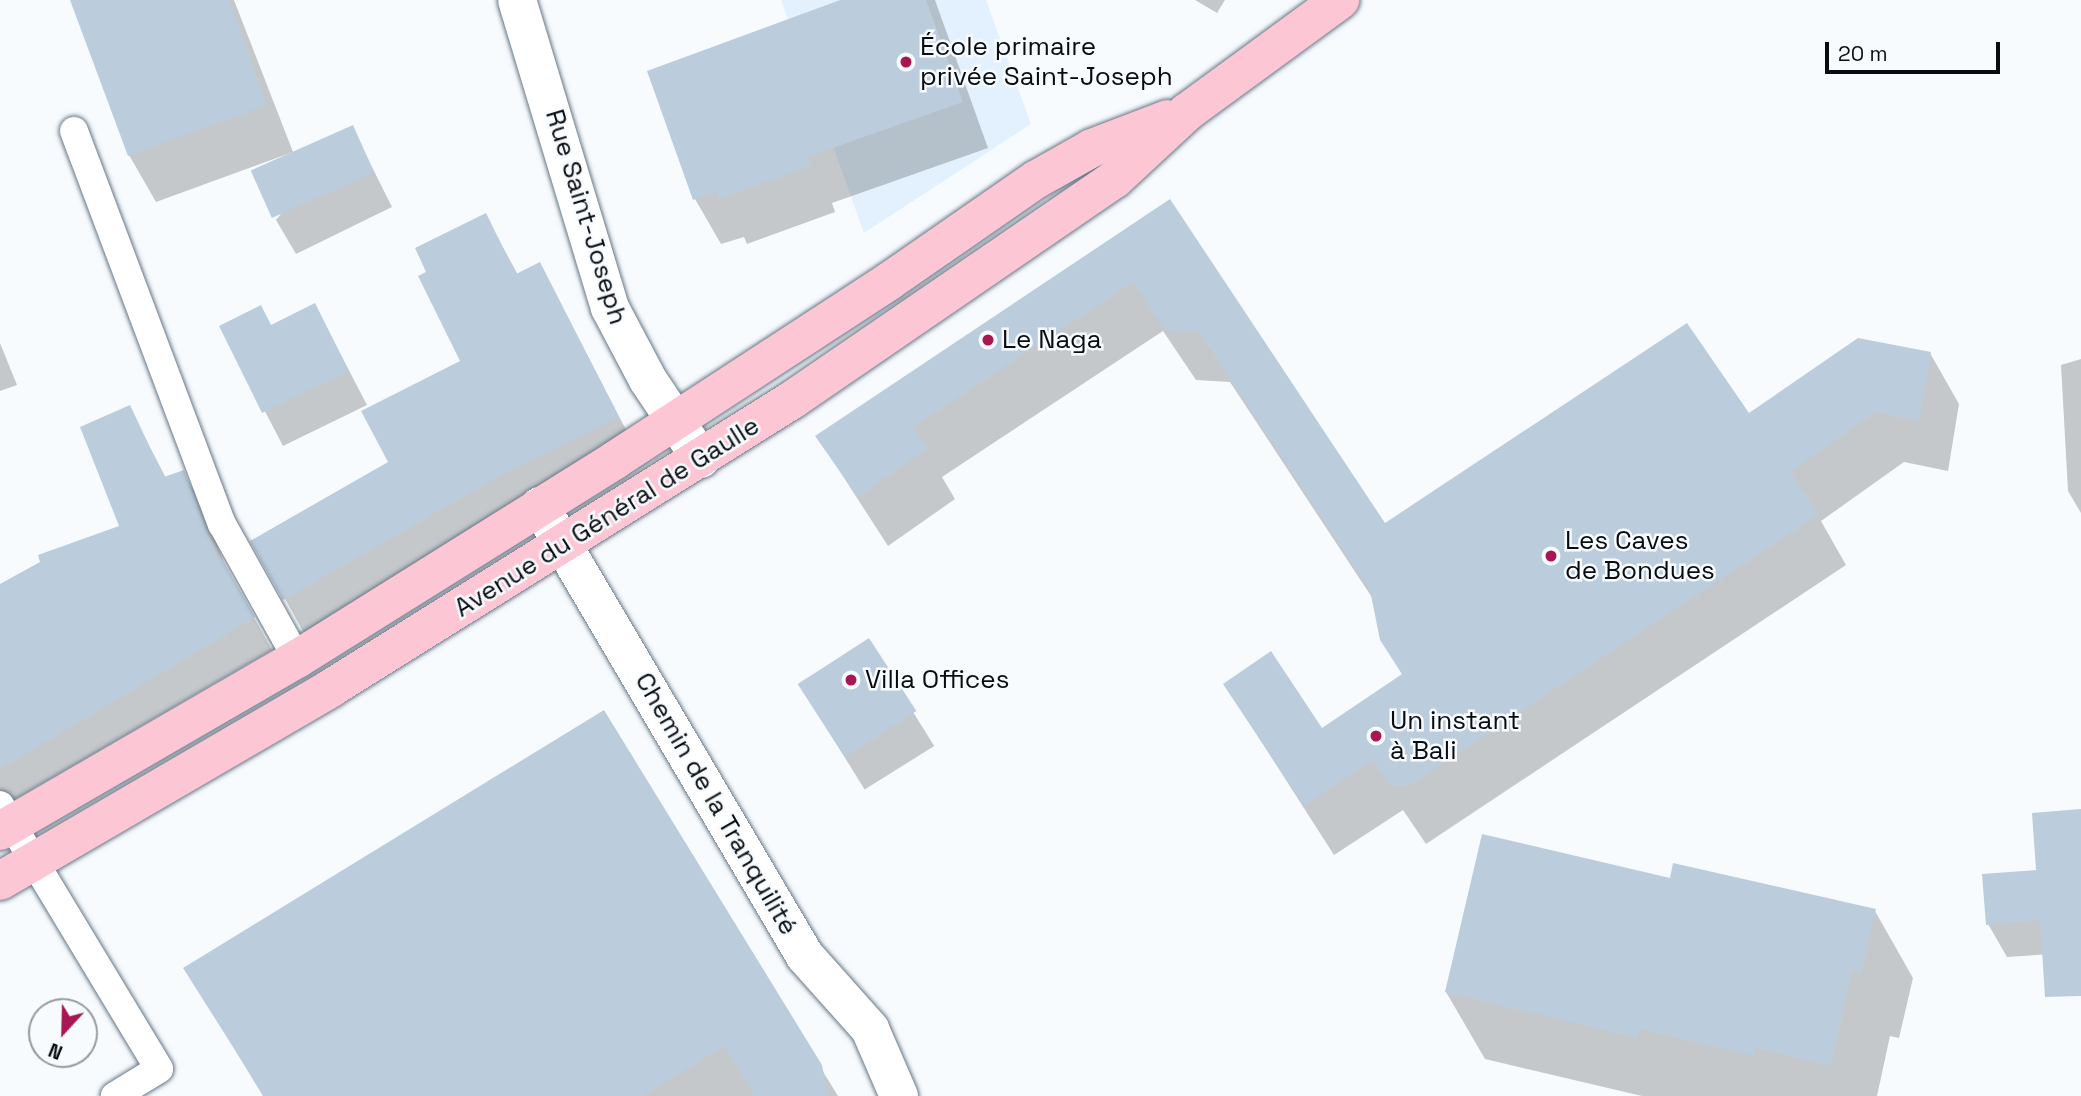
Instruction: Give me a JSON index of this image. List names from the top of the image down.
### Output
{
  "streets": {
    "main road": ["Avenue du Général de Gaulle"],
    "street": ["Rue Saint-Joseph", "Chemin de la Tranquilité"]
  },
  "crossings": [
    ["Rue Saint-Joseph", "Avenue du Général de Gaulle"],
    ["Avenue du Général de Gaulle", "Chemin de la Tranquilité"]
  ],
  "places": [
    "École primaire privée Saint-Joseph",
    "Le Naga",
    "Les Caves de Bondues",
    "Villa Offices",
    "Un instant à Bali"
  ],
  "scale_bar": "20 m",
  "north": "bottom"
}
